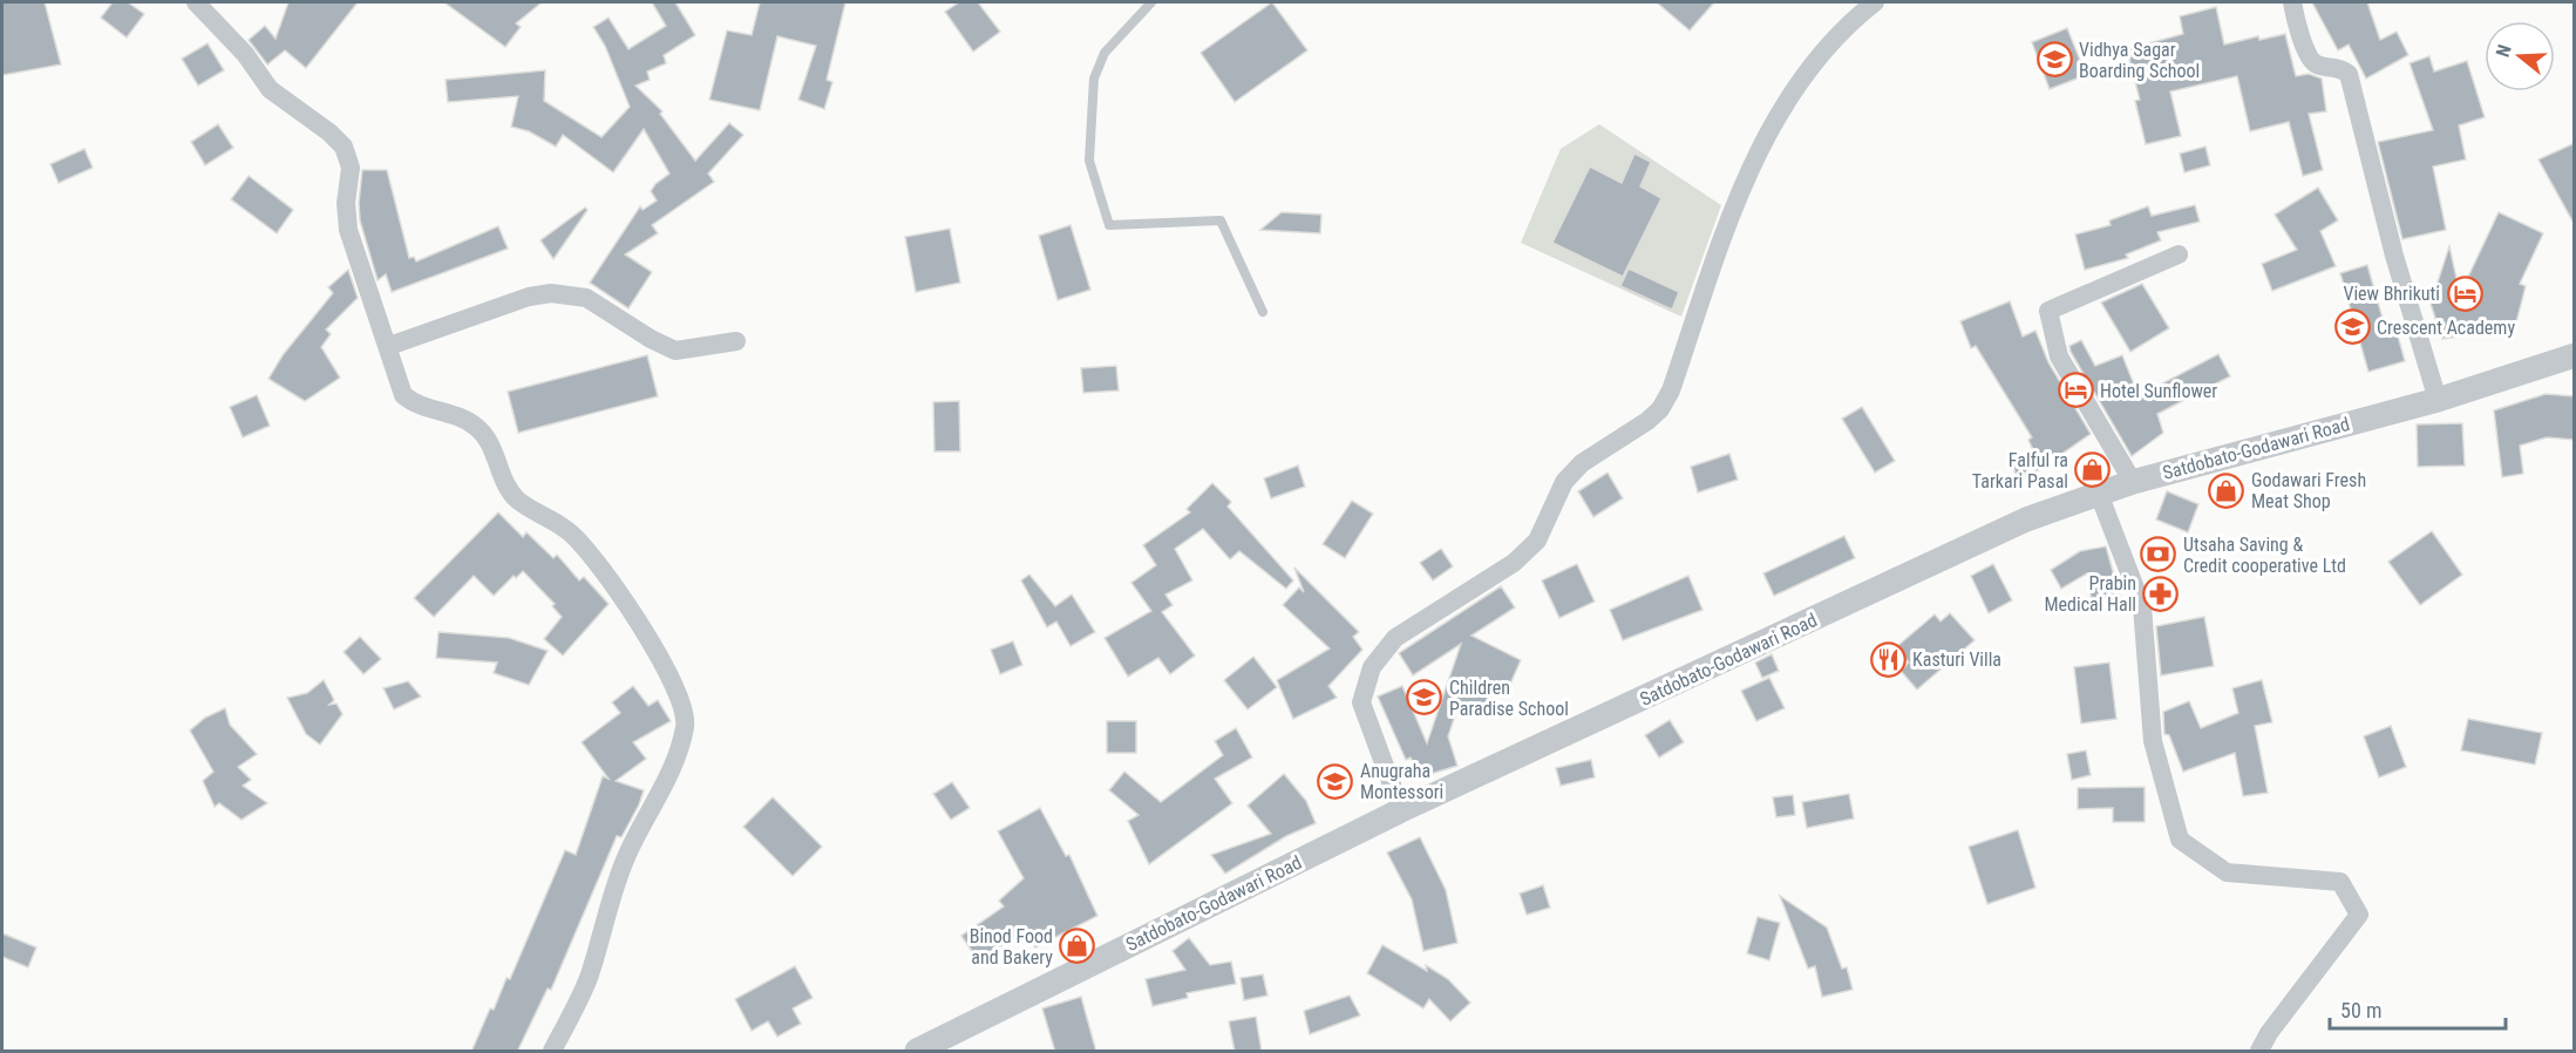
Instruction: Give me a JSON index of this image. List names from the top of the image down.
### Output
{
  "streets": {
    "street": ["Satdobato-Godawari Road"]
  },
  "places": {
    "school or university": [
      "Vidhya Sagar Boarding School",
      "Crescent Academy",
      "Children Paradise School",
      "Anugraha Montessori"
    ],
    "hotel": ["View Bhrikuti", "Hotel Sunflower"],
    "shop": ["Falful ra Tarkari Pasal", "Godawari Fresh Meat Shop", "Binod Food and Bakery"],
    "bank": ["Utsaha Saving & Credit cooperative Ltd"],
    "pharmacy": ["Prabin Medical Hall"],
    "restaurant": ["Kasturi Villa"]
  },
  "scale_bar": "50 m",
  "north": "left"
}
